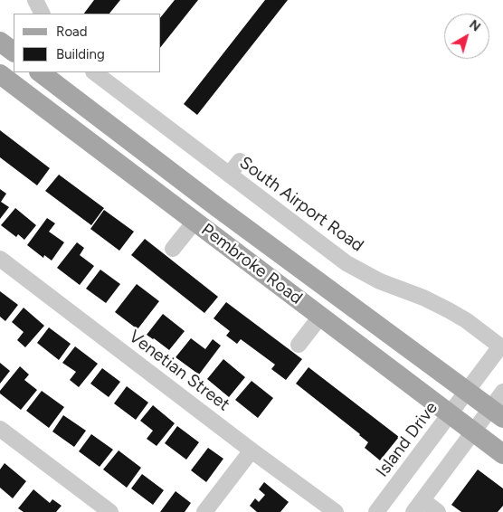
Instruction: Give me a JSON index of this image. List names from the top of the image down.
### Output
{
  "streets": {
    "main road": ["Pembroke Road"],
    "street": ["South Airport Road", "Venetian Street", "Island Drive"]
  },
  "crossings": [
    ["South Airport Road", "Pembroke Road"],
    ["South Airport Road", "Island Drive"],
    ["Pembroke Road", "Island Drive"]
  ],
  "legend": ["Road", "Building"],
  "north": "top right"
}
